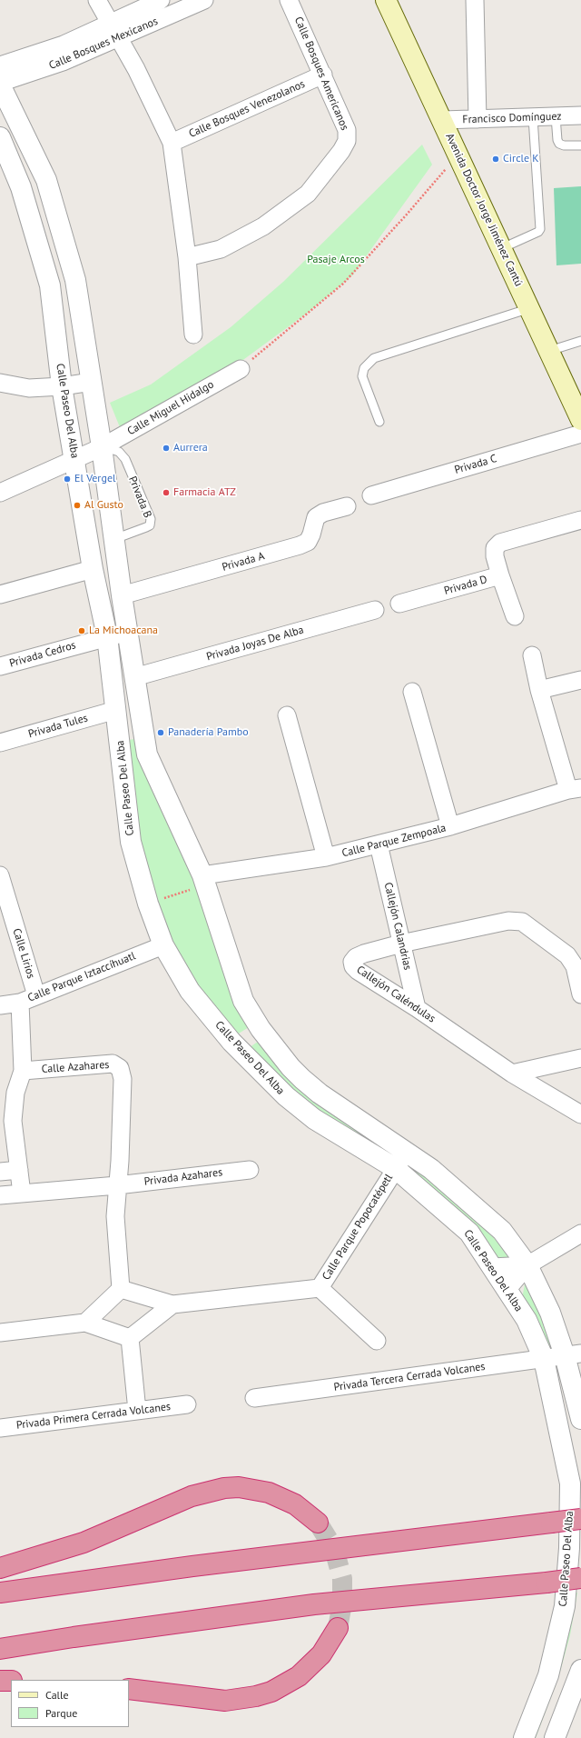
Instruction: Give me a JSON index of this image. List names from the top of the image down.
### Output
{
  "streets": {
    "main road": ["Avenida Doctor Jorge Jiménez Cantú"],
    "street": [
      "Calle Bosques Mexicanos",
      "Calle Bosques Americanos",
      "Calle Bosques Venezolanos",
      "Francisco Domínguez",
      "Calle Miguel Hidalgo",
      "Calle Paseo Del Alba",
      "Privada C",
      "Privada A",
      "Privada D",
      "Privada Joyas De Alba",
      "Privada Cedros",
      "Privada Tules",
      "Calle Parque Zempoala",
      "Callejón Calandrias",
      "Calle Lirios",
      "Calle Parque Iztaccíhuatl",
      "Callejón Caléndulas",
      "Calle Azahares",
      "Privada Azahares",
      "Calle Parque Popocatépetl",
      "Privada Tercera Cerrada Volcanes",
      "Privada Primera Cerrada Volcanes"
    ],
    "lane": ["Privada B"]
  },
  "crossings": [
    ["Calle Bosques Americanos", "Calle Bosques Venezolanos"],
    ["Francisco Domínguez", "Avenida Doctor Jorge Jiménez Cantú"],
    ["Calle Miguel Hidalgo", "Calle Paseo Del Alba"],
    ["Calle Miguel Hidalgo", "Privada B"],
    ["Calle Paseo Del Alba", "Privada Cedros"],
    ["Calle Paseo Del Alba", "Privada Tules"],
    ["Calle Paseo Del Alba", "Calle Parque Iztaccíhuatl"],
    ["Calle Paseo Del Alba", "Calle Parque Popocatépetl"],
    ["Calle Paseo Del Alba", "Privada Tercera Cerrada Volcanes"],
    ["Calle Parque Zempoala", "Callejón Calandrias"],
    ["Callejón Calandrias", "Callejón Caléndulas"],
    ["Calle Lirios", "Calle Parque Iztaccíhuatl"],
    ["Calle Azahares", "Privada Azahares"],
    ["Calle Azahares", "Calle Parque Popocatépetl"]
  ],
  "parks": ["Pasaje Arcos"],
  "places": [
    "Circle K",
    "Aurrera",
    "El Vergel",
    "Farmacia ATZ",
    "Al Gusto",
    "La Michoacana",
    "Panadería Pambo"
  ],
  "legend": ["Calle", "Parque"]
}
